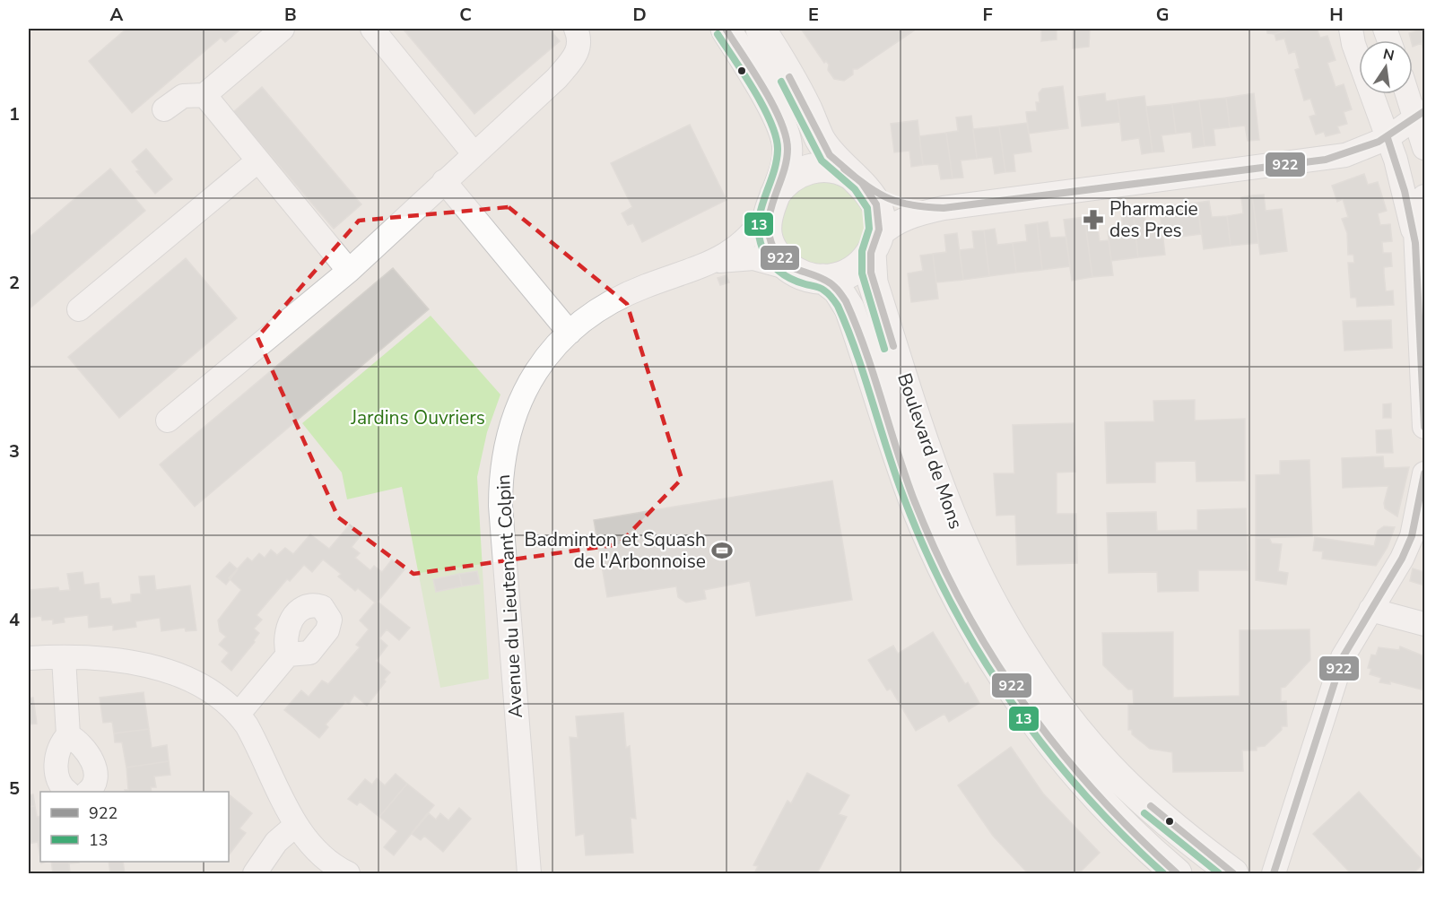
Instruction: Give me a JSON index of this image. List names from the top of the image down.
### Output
{
  "streets": {
    "main road": ["Boulevard de Mons"],
    "street": ["Avenue du Lieutenant Colpin"]
  },
  "crossings": [
    ["Boulevard de Mons", "Avenue du Lieutenant Colpin"]
  ],
  "parks": ["Jardins Ouvriers"],
  "places": {
    "pharmacy": ["Pharmacie des Pres"],
    "sports": ["Badminton et Squash de l'Arbonnoise"]
  },
  "lines": ["transit line 922", "transit line 13"],
  "legend": ["922", "13"],
  "north": "top",
  "grid": {
    "columns": [
      "A",
      "B",
      "C",
      "D",
      "E",
      "F",
      "G",
      "H"
    ],
    "rows": [
      "1",
      "2",
      "3",
      "4",
      "5"
    ]
  }
}
